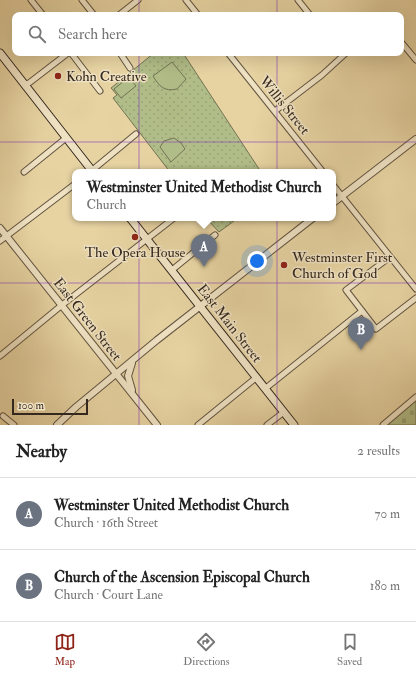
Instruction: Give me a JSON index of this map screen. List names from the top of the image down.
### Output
{
  "streets": {
    "main road": ["East Main Street"],
    "street": ["Willis Street", "East Green Street"]
  },
  "places": ["Kohn Creative", "The Opera House", "Westminster First Church of God"],
  "scale_bar": "100 m",
  "page": {
    "search": "Search here",
    "popup": ["Westminster United Methodist Church", "Church"],
    "pins": ["A", "B"],
    "scale": "100 m",
    "heading": ["Nearby", "2 results"],
    "list": [
      {
        "mark": "A",
        "name": "Westminster United Methodist Church",
        "note": "Church · 16th Street",
        "value": "70 m"
      },
      {
        "mark": "B",
        "name": "Church of the Ascension Episcopal Church",
        "note": "Church · Court Lane",
        "value": "180 m"
      }
    ],
    "nav": ["Map", "Directions", "Saved"]
  }
}
